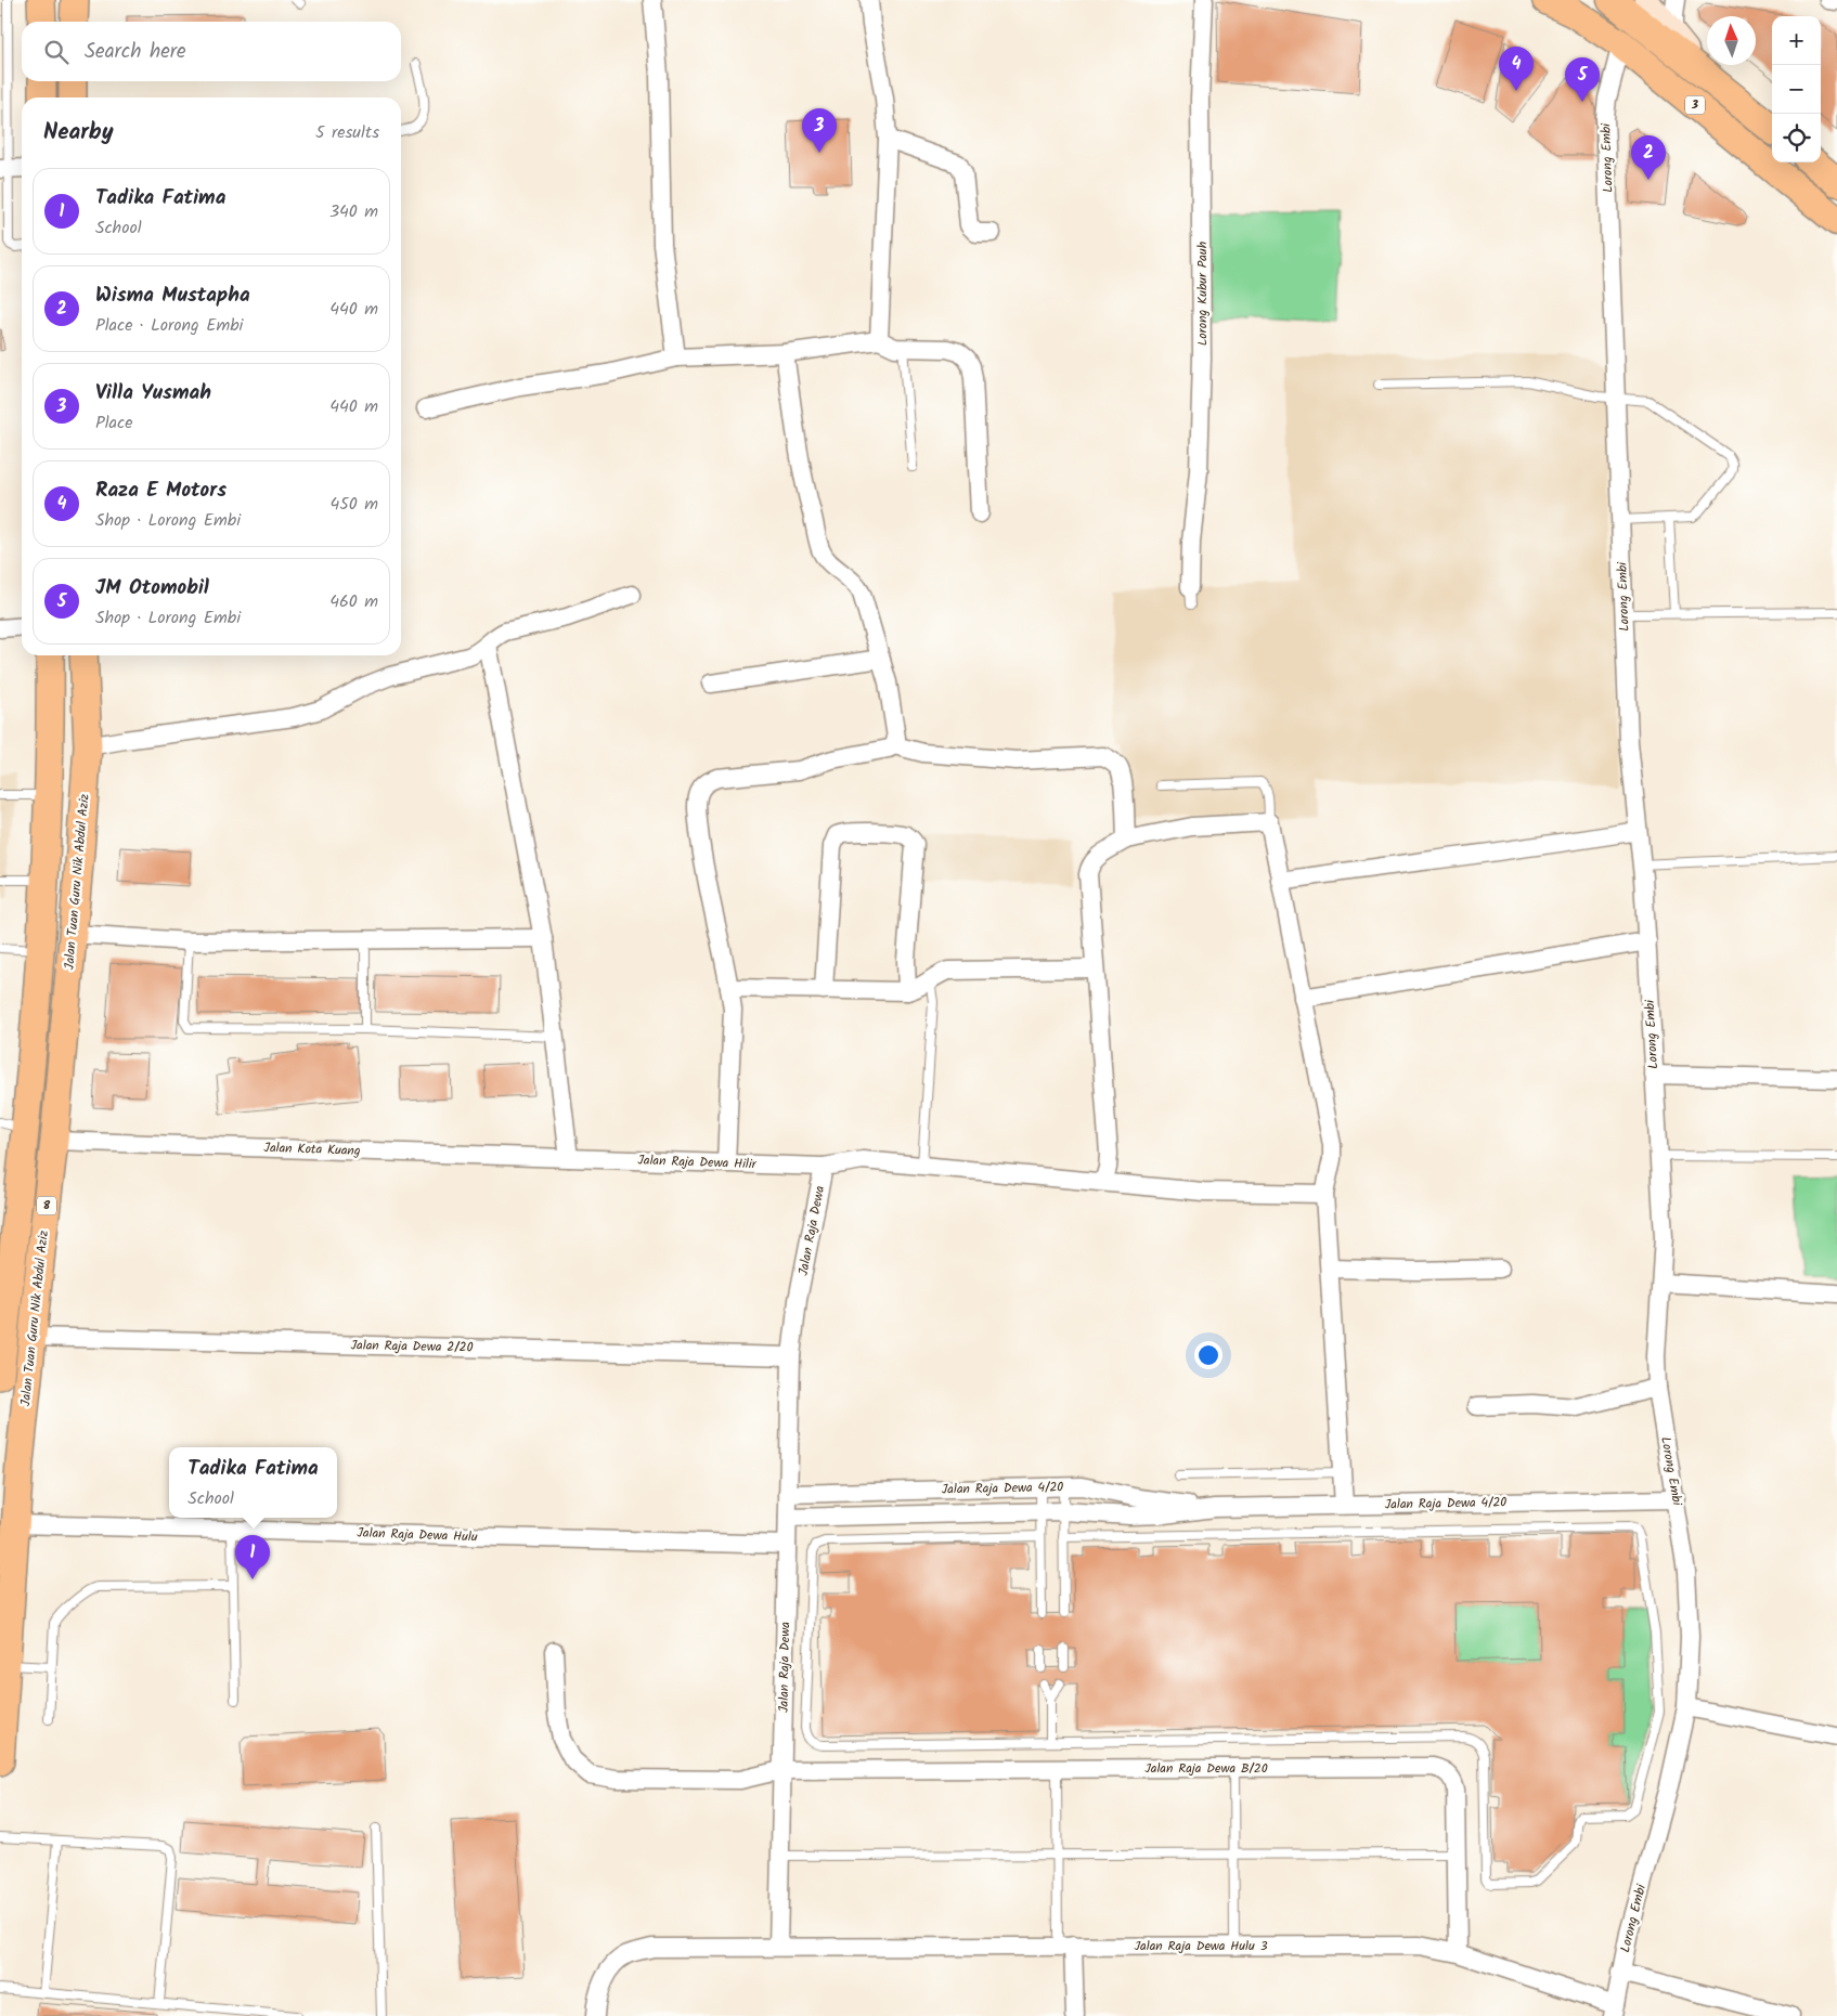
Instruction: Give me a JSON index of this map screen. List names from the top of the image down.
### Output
{
  "streets": {
    "highway": ["3"],
    "main road": ["Jalan Tuan Guru Nik Abdul Aziz", "8"],
    "street": [
      "Lorong Embi",
      "Lorong Kubur Pauh",
      "Jalan Kota Kuang",
      "Jalan Raja Dewa Hilir",
      "Jalan Raja Dewa",
      "Jalan Raja Dewa 2/20",
      "Jalan Raja Dewa 4/20",
      "Jalan Raja Dewa Hulu",
      "Jalan Raja Dewa B/20",
      "Jalan Raja Dewa Hulu 3"
    ]
  },
  "crossings": [
    ["3", "Lorong Embi"],
    ["Lorong Embi", "Jalan Raja Dewa 4/20"],
    ["Lorong Embi", "Jalan Raja Dewa Hulu 3"],
    ["Jalan Tuan Guru Nik Abdul Aziz", "Jalan Kota Kuang"],
    ["Jalan Tuan Guru Nik Abdul Aziz", "Jalan Raja Dewa 2/20"],
    ["Jalan Tuan Guru Nik Abdul Aziz", "Jalan Raja Dewa Hulu"],
    ["Jalan Kota Kuang", "Jalan Raja Dewa Hilir"],
    ["Jalan Raja Dewa Hilir", "Jalan Raja Dewa"],
    ["Jalan Raja Dewa", "Jalan Raja Dewa 2/20"],
    ["Jalan Raja Dewa", "Jalan Raja Dewa 4/20"],
    ["Jalan Raja Dewa", "Jalan Raja Dewa Hulu"],
    ["Jalan Raja Dewa", "Jalan Raja Dewa B/20"],
    ["Jalan Raja Dewa", "Jalan Raja Dewa Hulu 3"],
    ["Jalan Raja Dewa B/20", "Jalan Raja Dewa Hulu 3"]
  ],
  "north": "top",
  "page": {
    "map_buttons": ["+", "−"],
    "search": "Search here",
    "pins": [
      "4",
      "5",
      "3",
      "2",
      "1"
    ],
    "heading": ["Nearby", "5 results"],
    "list": [
      {
        "mark": "1",
        "name": "Tadika Fatima",
        "note": "School",
        "value": "340 m"
      },
      {
        "mark": "2",
        "name": "Wisma Mustapha",
        "note": "Place · Lorong Embi",
        "value": "440 m"
      },
      {
        "mark": "3",
        "name": "Villa Yusmah",
        "note": "Place",
        "value": "440 m"
      },
      {
        "mark": "4",
        "name": "Raza E Motors",
        "note": "Shop · Lorong Embi",
        "value": "450 m"
      },
      {
        "mark": "5",
        "name": "JM Otomobil",
        "note": "Shop · Lorong Embi",
        "value": "460 m"
      }
    ],
    "popup": ["Tadika Fatima", "School"]
  }
}
